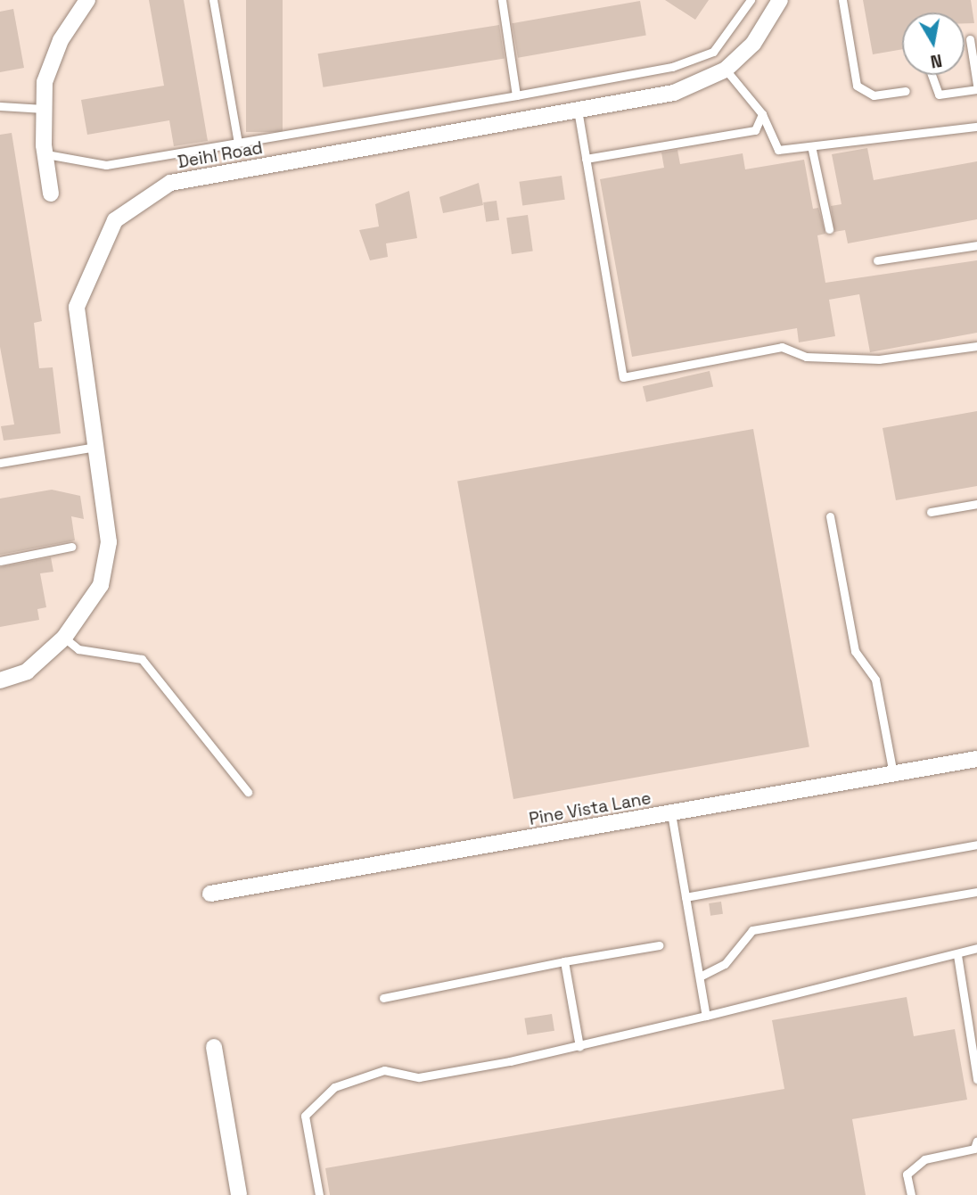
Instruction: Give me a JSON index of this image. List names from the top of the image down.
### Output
{
  "streets": {
    "street": ["Deihl Road", "Pine Vista Lane"]
  },
  "north": "bottom"
}
